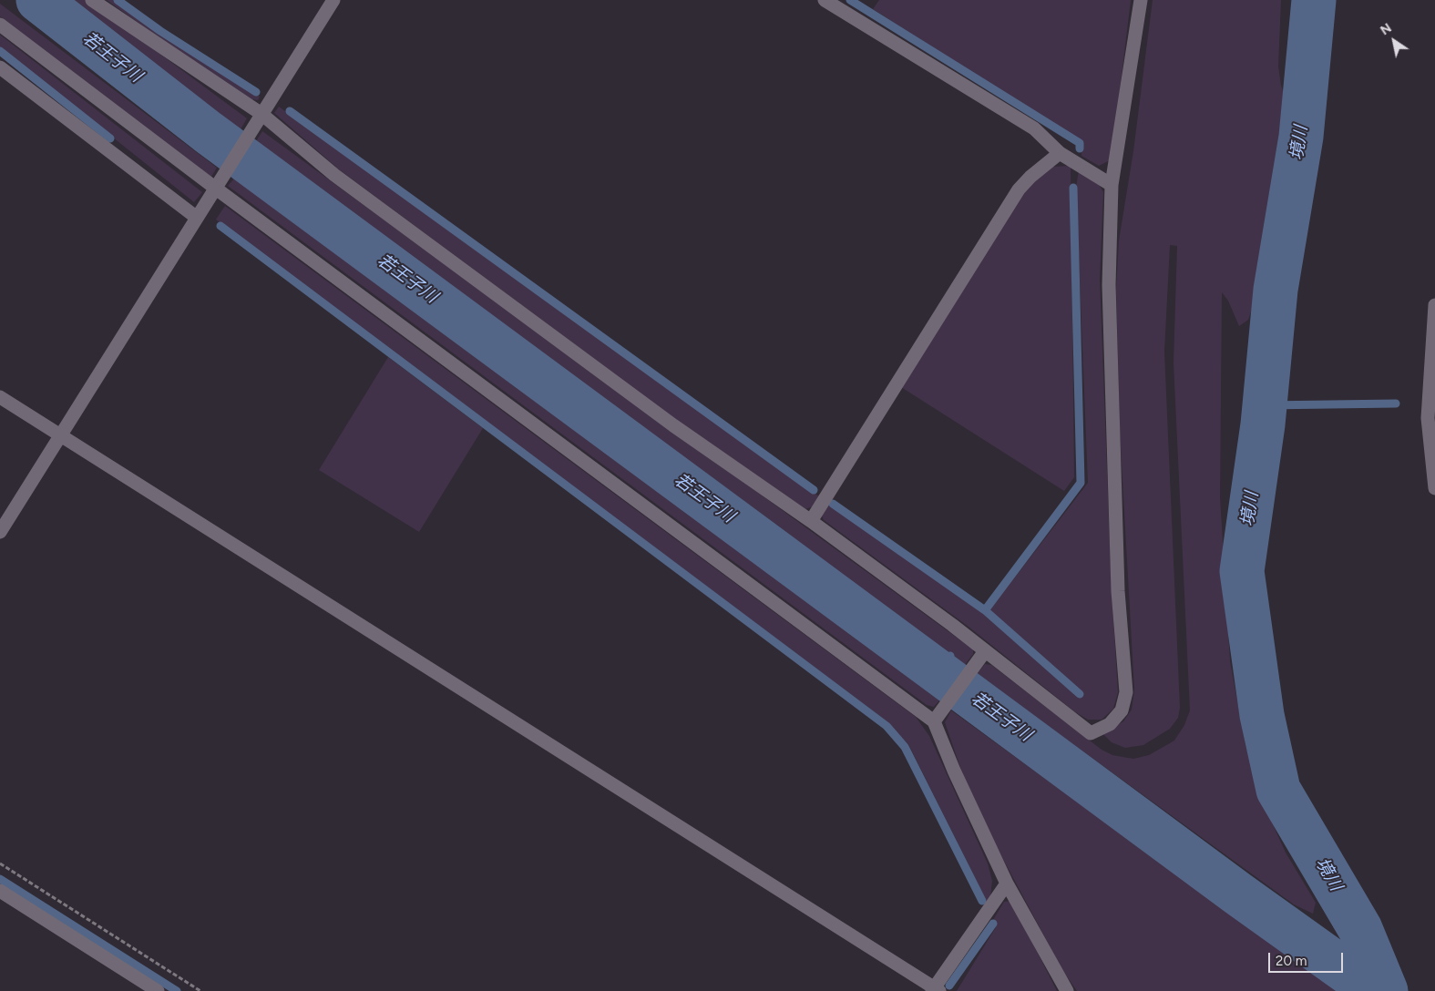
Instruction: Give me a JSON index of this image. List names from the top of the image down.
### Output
{
  "water": ["若王子川", "境川"],
  "scale_bar": "20 m",
  "north": "top left"
}
